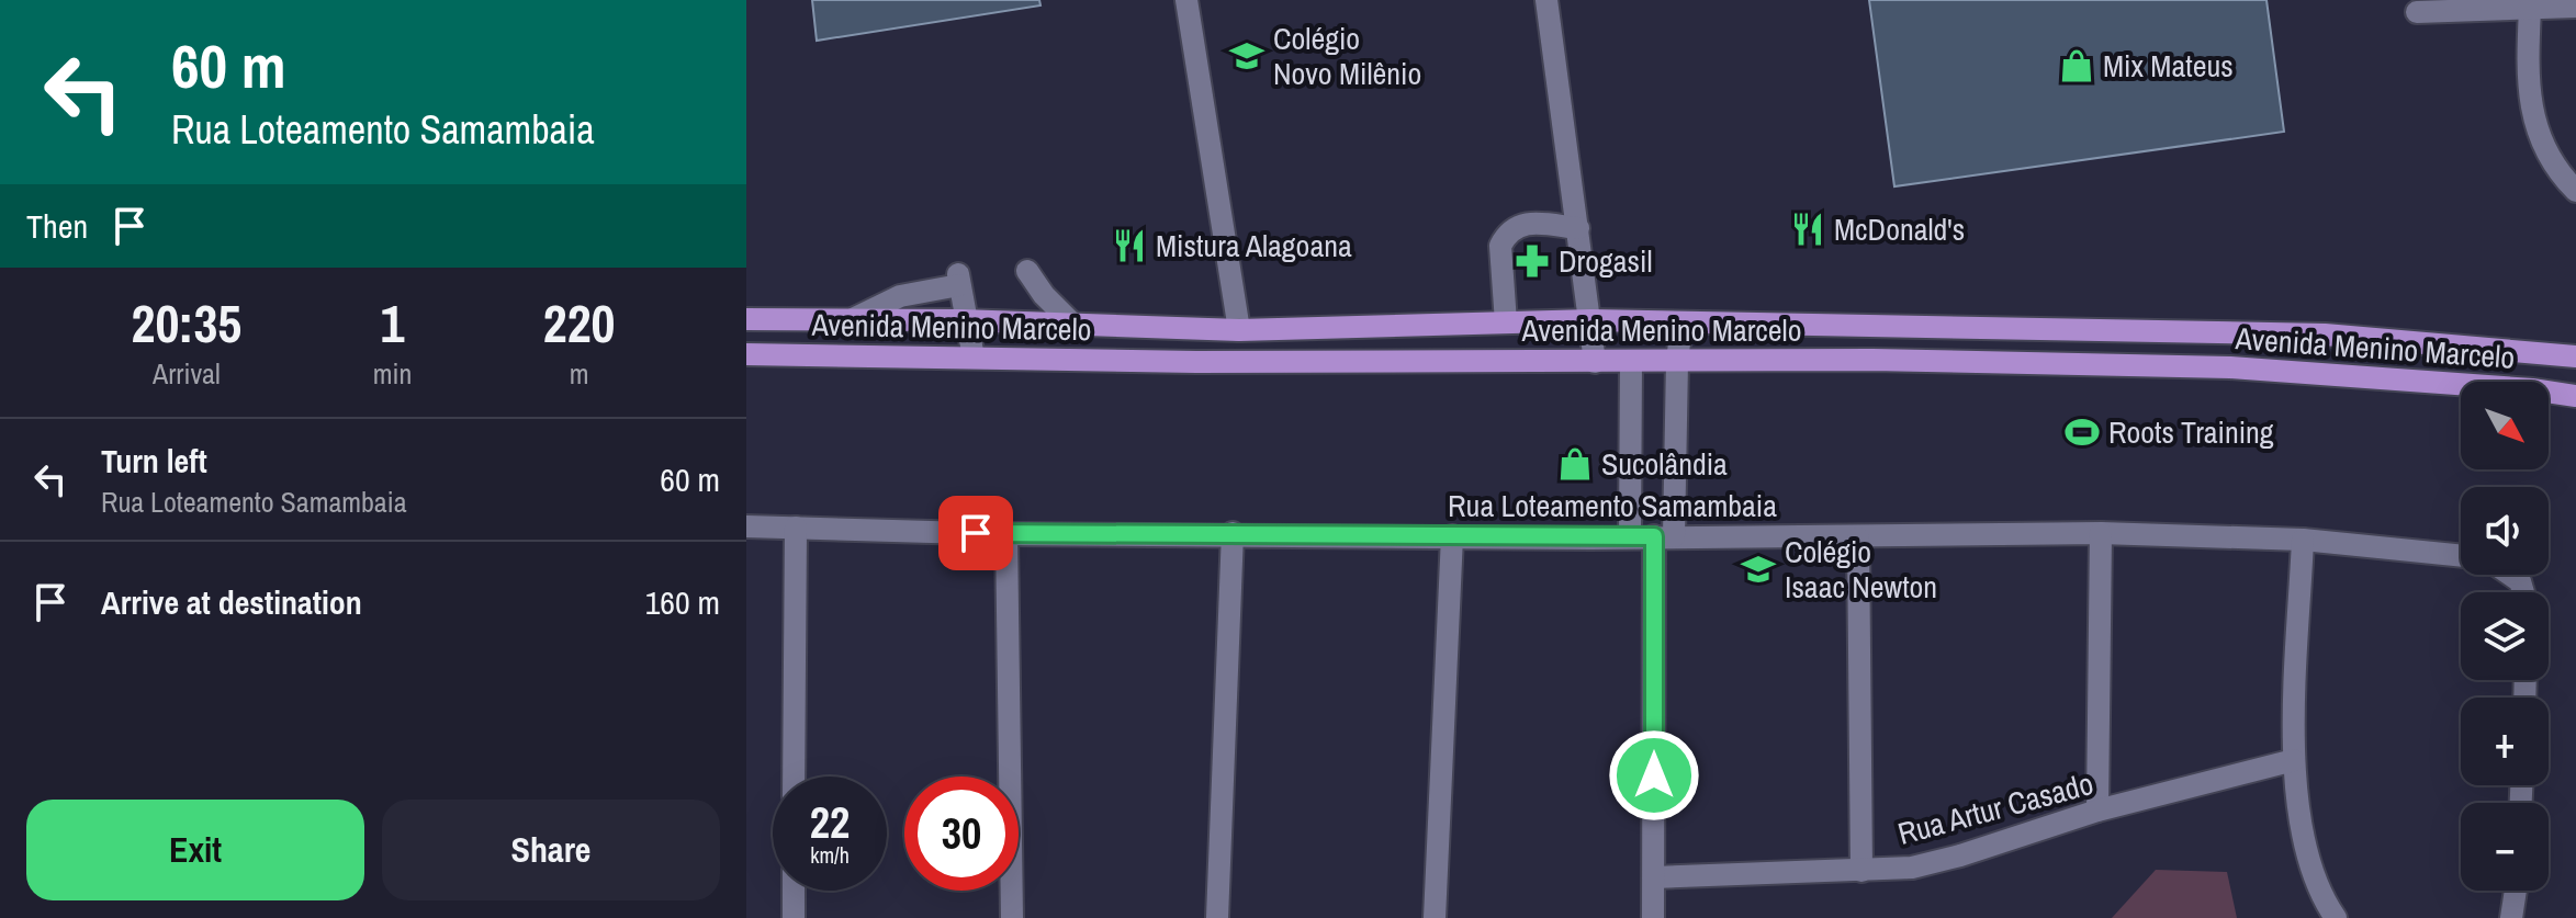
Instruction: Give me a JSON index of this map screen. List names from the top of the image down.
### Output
{
  "streets": {
    "main road": ["Avenida Menino Marcelo"],
    "street": ["Rua Loteamento Samambaia", "Rua Artur Casado"]
  },
  "places": {
    "school or university": ["Colégio Novo Milênio", "Colégio Isaac Newton"],
    "shop": ["Mix Mateus", "Sucolândia"],
    "restaurant": ["McDonald's", "Mistura Alagoana"],
    "pharmacy": ["Drogasil"],
    "sports": ["Roots Training"]
  },
  "north": "bottom right",
  "page": {
    "turn": ["60 m", "Rua Loteamento Samambaia"],
    "then": "Then",
    "eta": [
      "20:35",
      "Arrival",
      "1",
      "min",
      "220",
      "m"
    ],
    "map_buttons": ["+", "−"],
    "list": [
      {
        "name": "Turn left",
        "note": "Rua Loteamento Samambaia",
        "value": "60 m"
      },
      {
        "name": "Arrive at destination",
        "value": "160 m"
      }
    ],
    "speed": "22 km/h",
    "limit": "30",
    "buttons": ["Exit", "Share"]
  }
}
